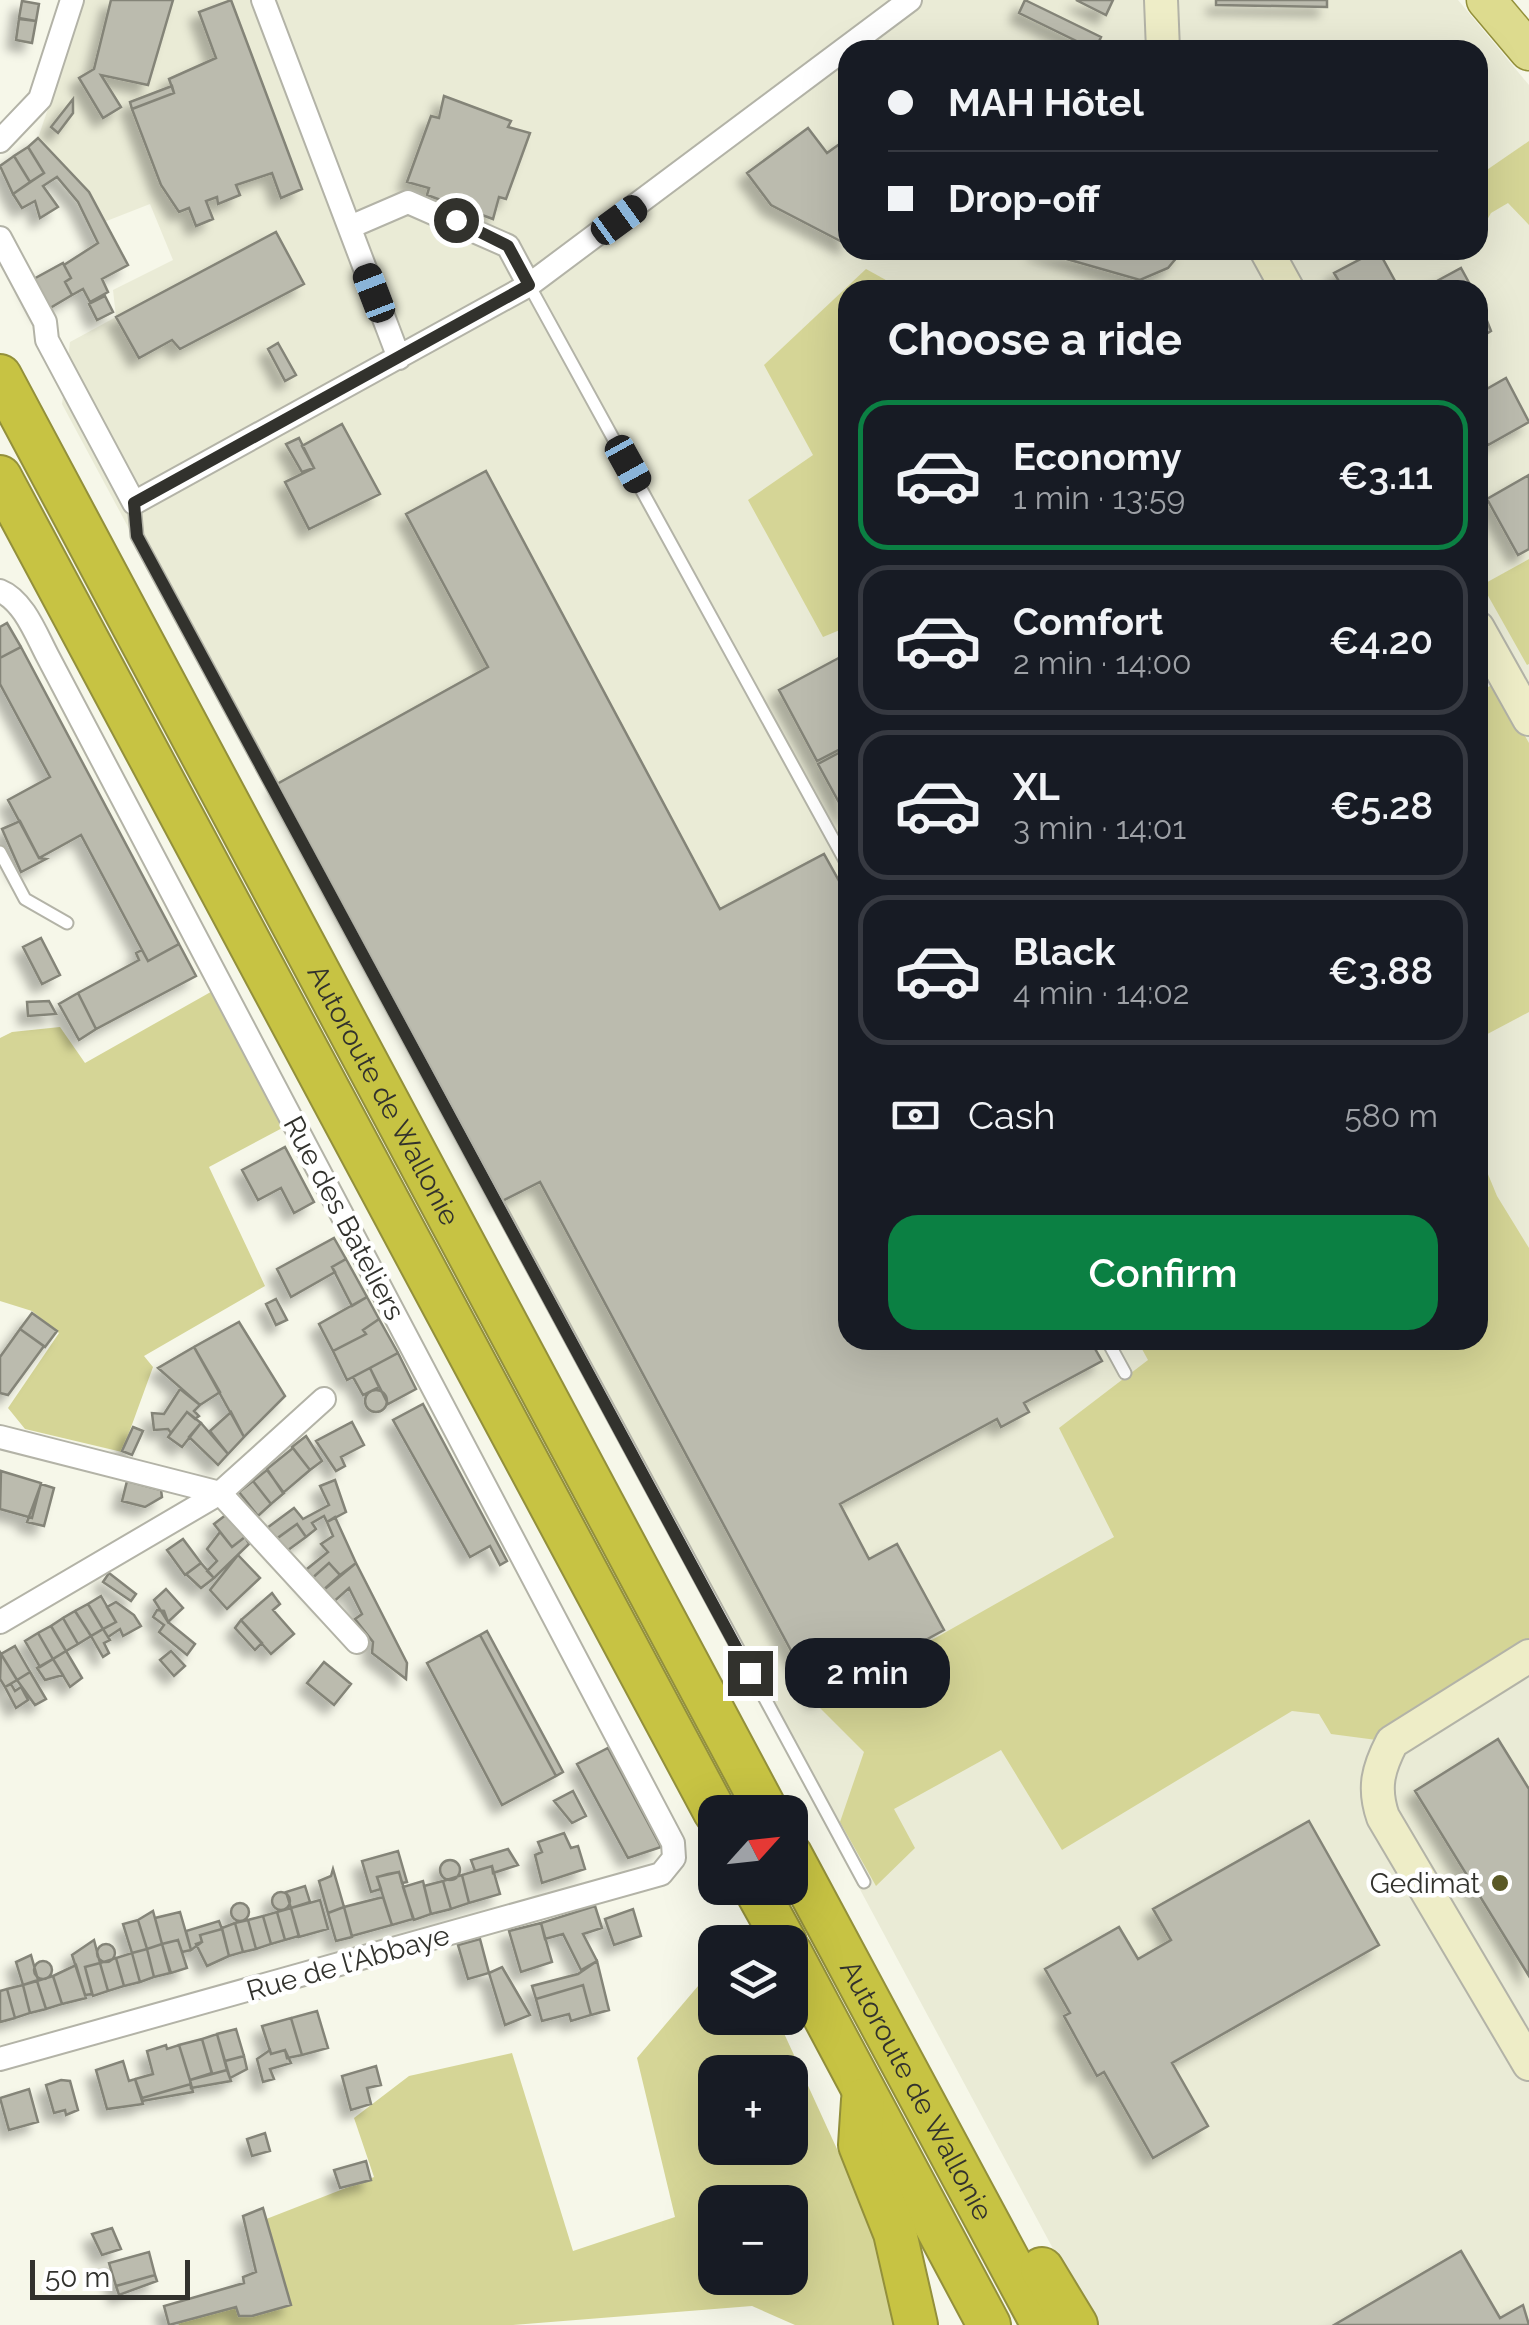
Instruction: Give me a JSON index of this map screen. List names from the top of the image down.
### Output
{
  "streets": {
    "highway": ["Autoroute de Wallonie"],
    "street": ["Rue des Bateliers", "Rue de l'Abbaye"]
  },
  "crossings": [
    ["Rue des Bateliers", "Rue de l'Abbaye"]
  ],
  "places": ["Gedimat"],
  "scale_bar": "50 m",
  "north": "top right",
  "page": {
    "banner": ["MAH Hôtel", "Drop-off"],
    "heading": "Choose a ride",
    "list": [
      {
        "name": "Economy",
        "note": "1 min · 13:59",
        "value": "€3.11"
      },
      {
        "name": "Comfort",
        "note": "2 min · 14:00",
        "value": "€4.20"
      },
      {
        "name": "XL",
        "note": "3 min · 14:01",
        "value": "€5.28"
      },
      {
        "name": "Black",
        "note": "4 min · 14:02",
        "value": "€3.88"
      }
    ],
    "pay": ["Cash", "580 m"],
    "buttons": "Confirm",
    "bubble": "2 min",
    "map_buttons": ["+", "−"],
    "scale": "50 m"
  }
}
